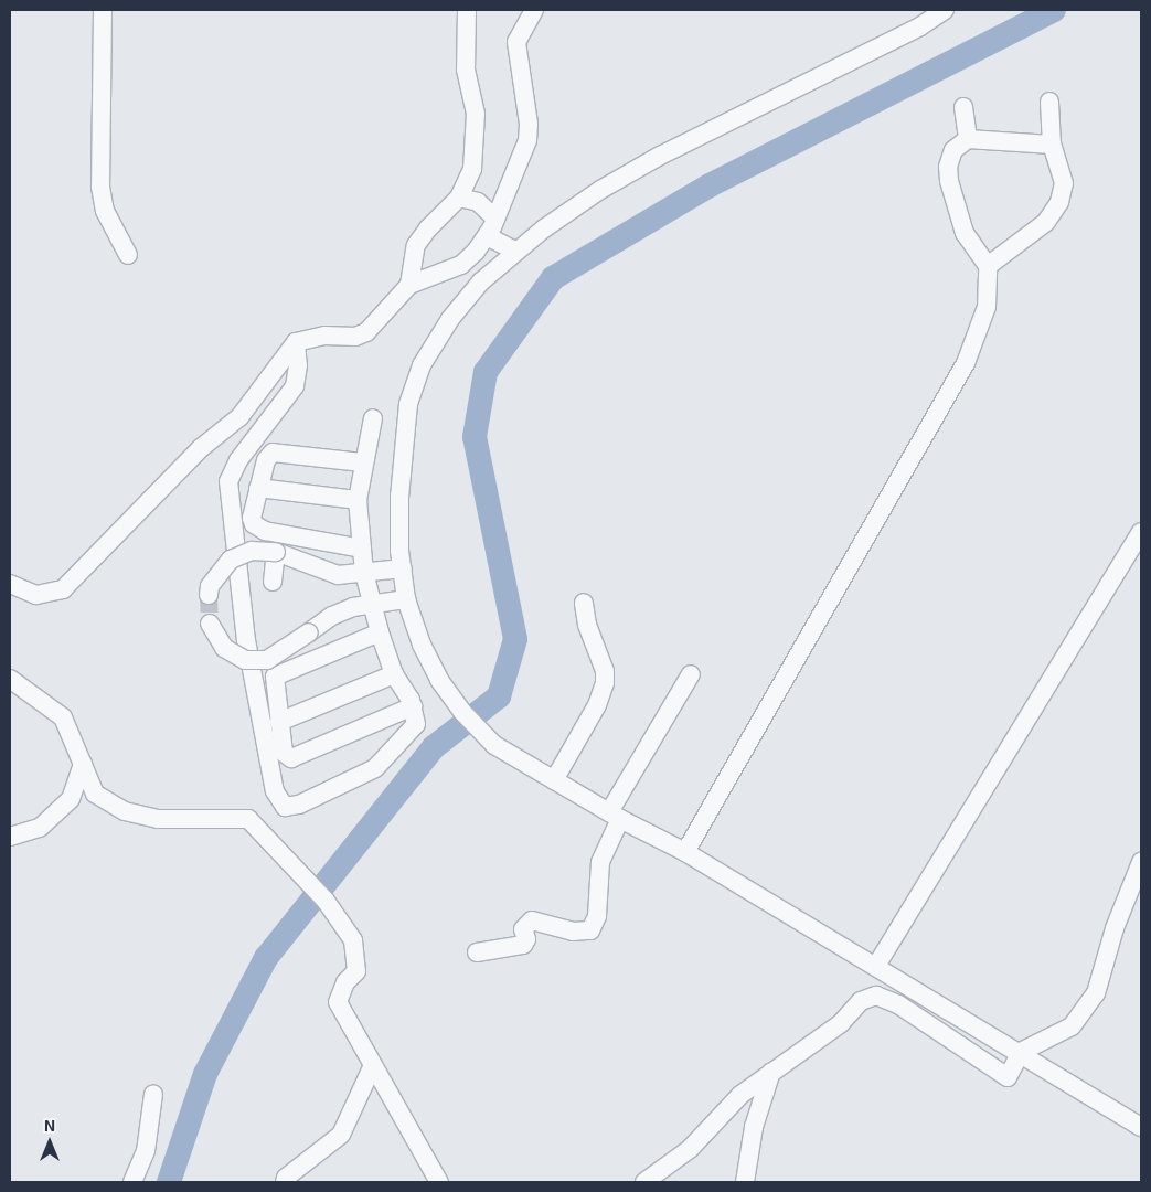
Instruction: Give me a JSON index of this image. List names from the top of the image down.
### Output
{
  "north": "top"
}
